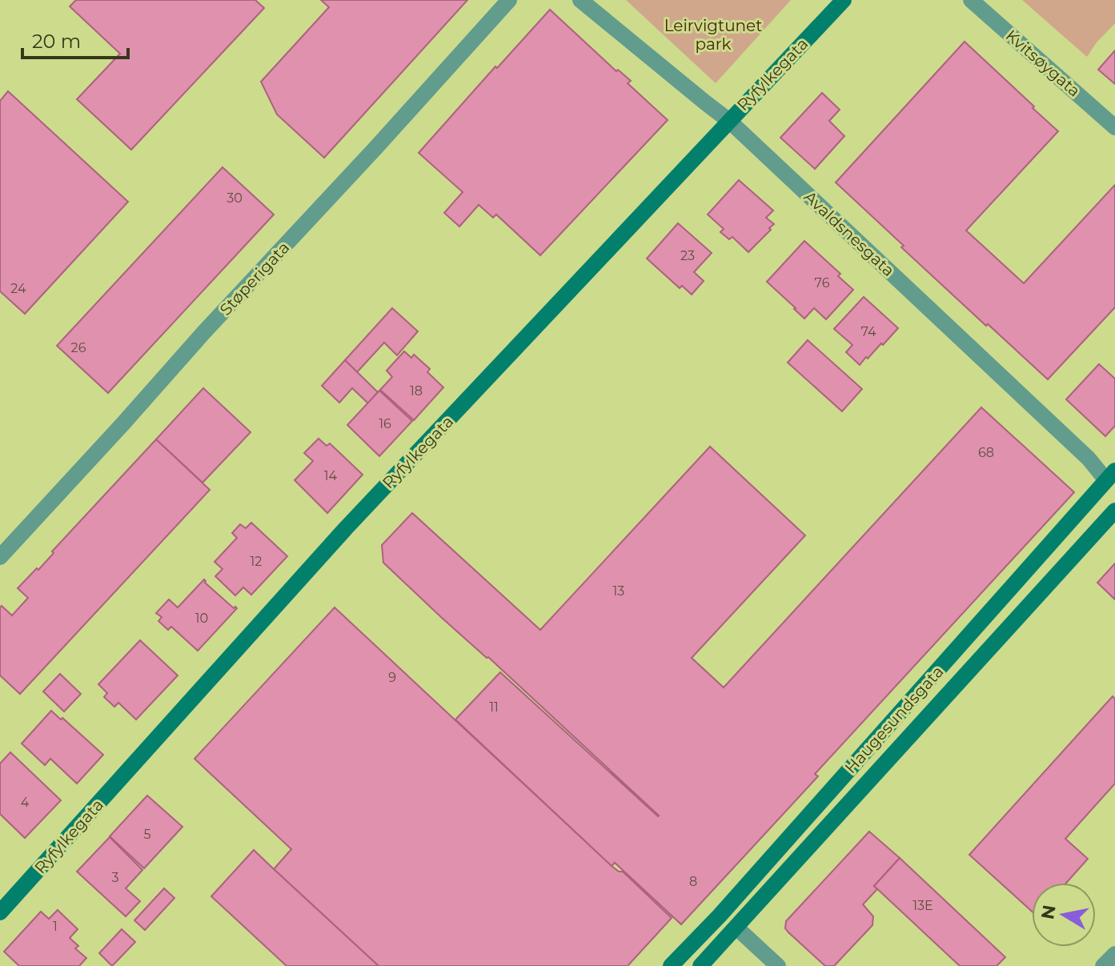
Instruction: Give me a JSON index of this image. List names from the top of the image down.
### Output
{
  "streets": {
    "main road": ["Ryfylkegata", "Haugesundsgata"],
    "street": ["Kvitsøygata", "Avaldsnesgata", "Støperigata"]
  },
  "crossings": [
    ["Ryfylkegata", "Avaldsnesgata"],
    ["Avaldsnesgata", "Haugesundsgata"]
  ],
  "parks": ["Leirvigtunet park"],
  "house_numbers": [
    "30",
    "23",
    "76",
    "24",
    "74",
    "26",
    "18",
    "16",
    "68",
    "14",
    "12",
    "13",
    "10",
    "9",
    "11",
    "4",
    "5",
    "3",
    "8",
    "13E",
    "1"
  ],
  "scale_bar": "20 m",
  "north": "left"
}
